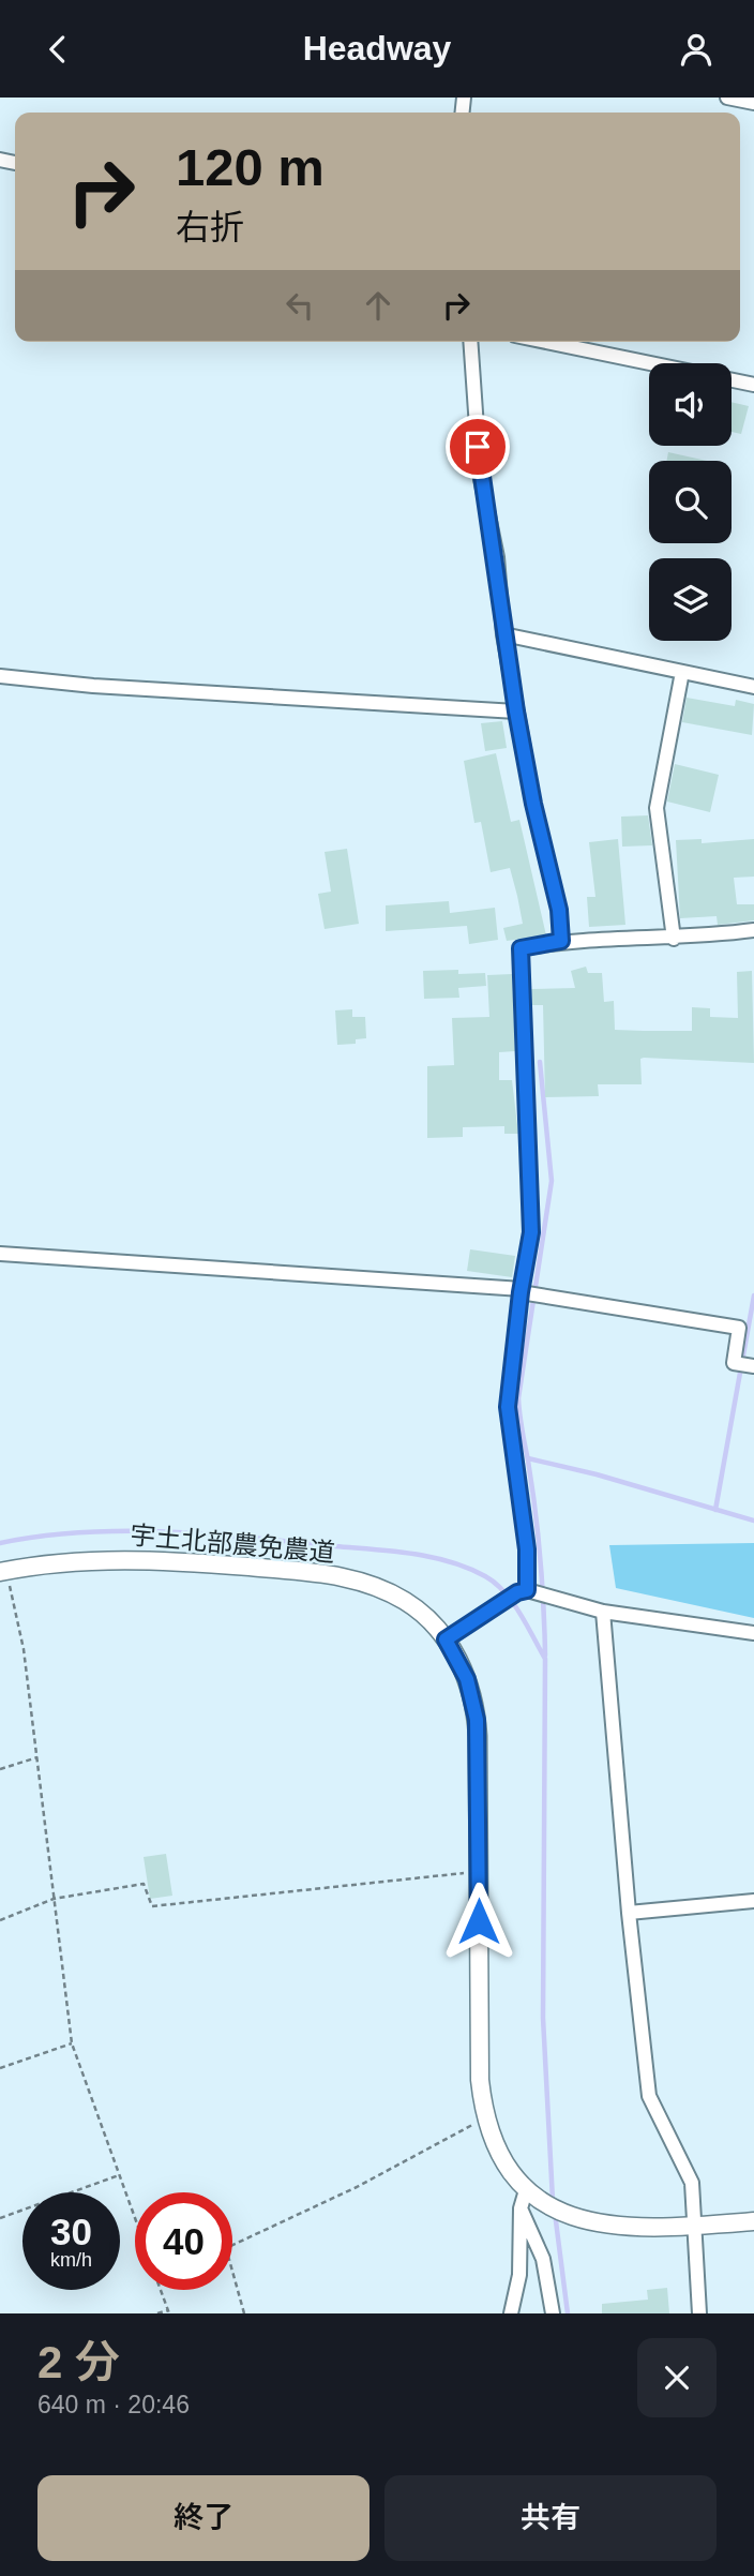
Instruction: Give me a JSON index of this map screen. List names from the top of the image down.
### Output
{
  "streets": {
    "street": ["宇土北部農免農道"]
  },
  "page": {
    "header": "Headway",
    "turn": ["120 m", "右折"],
    "speed": "30 km/h",
    "limit": "40",
    "heading": ["2 分", "640 m · 20:46"],
    "buttons": ["終了", "共有"]
  }
}
